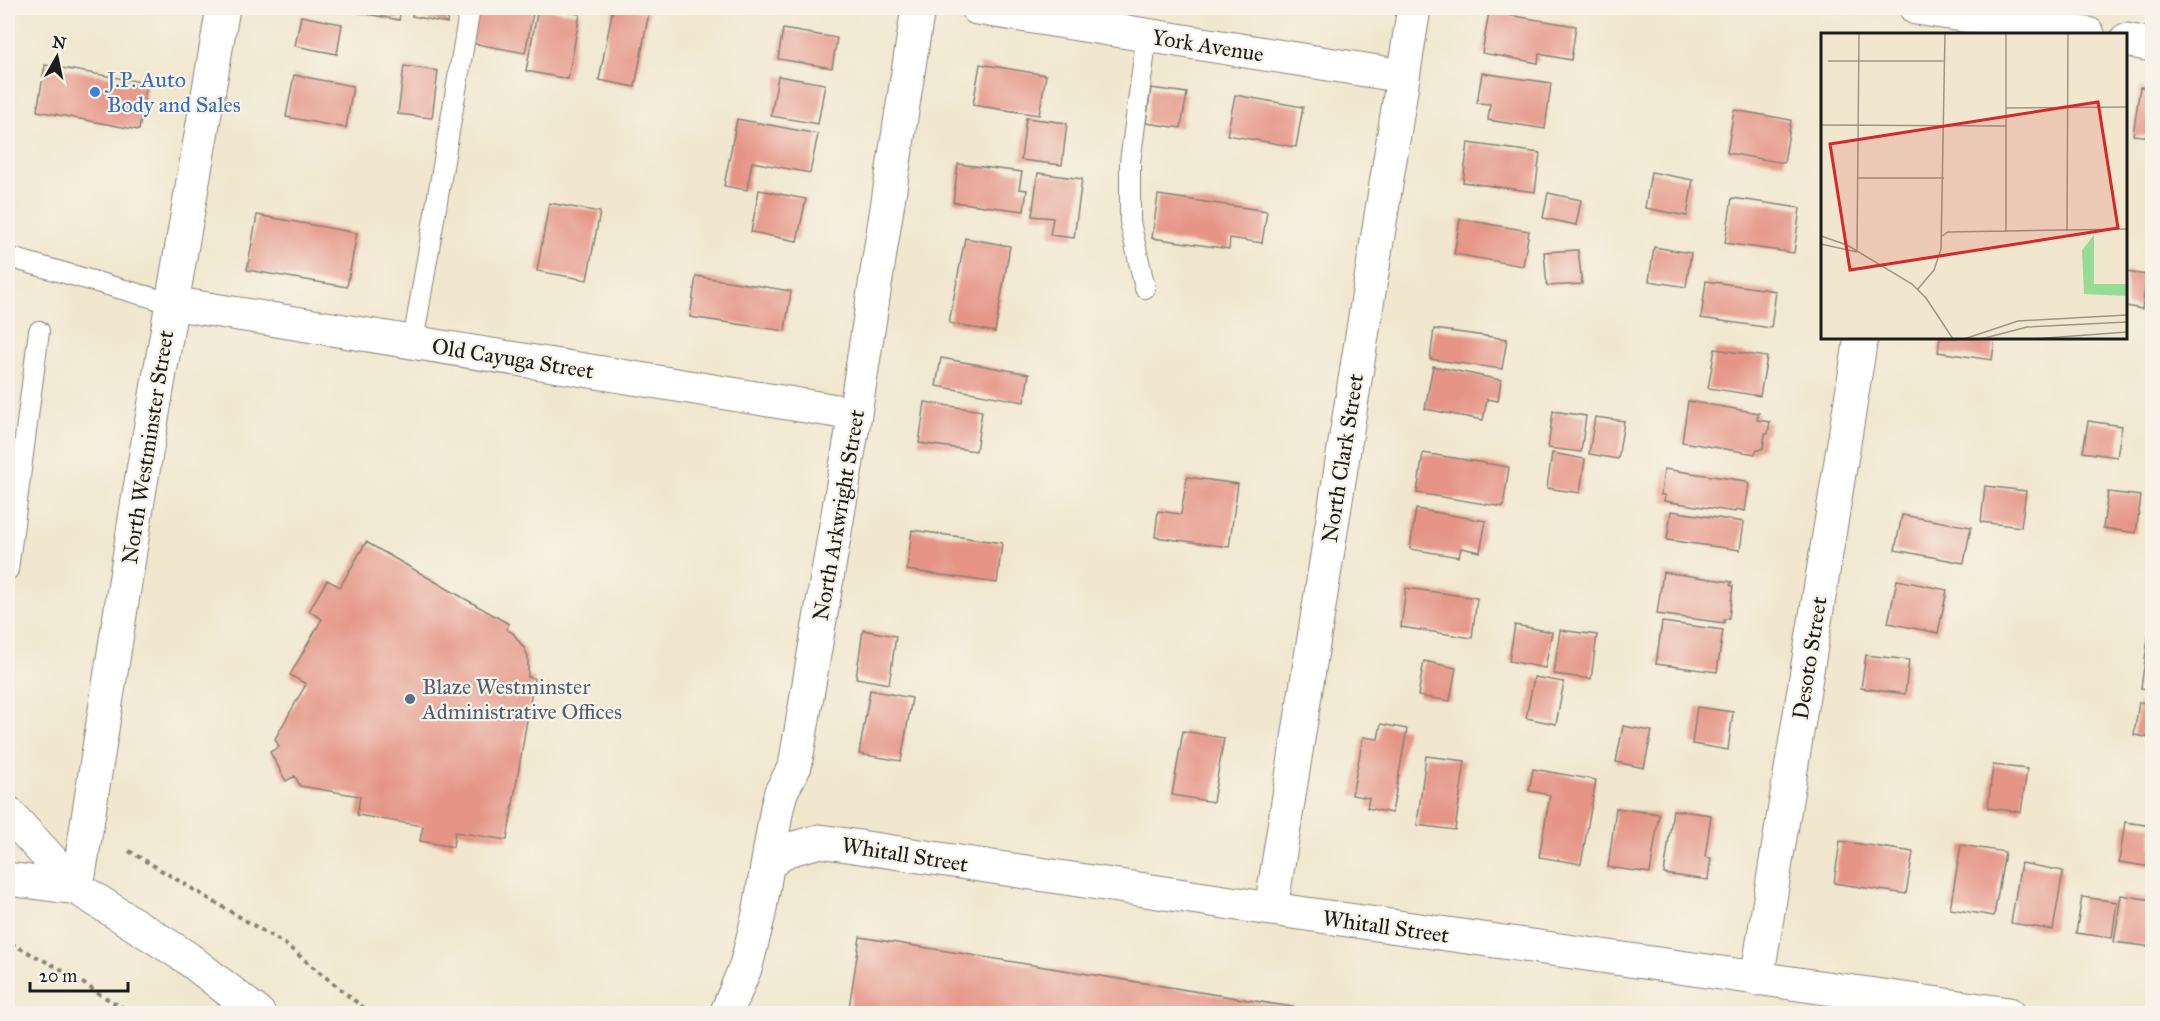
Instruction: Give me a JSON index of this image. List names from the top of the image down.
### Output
{
  "streets": {
    "street": [
      "York Avenue",
      "Old Cayuga Street",
      "North Westminster Street",
      "North Clark Street",
      "North Arkwright Street",
      "Desoto Street",
      "Whitall Street"
    ]
  },
  "crossings": [
    ["York Avenue", "North Clark Street"],
    ["Old Cayuga Street", "North Westminster Street"],
    ["Old Cayuga Street", "North Arkwright Street"],
    ["North Clark Street", "Whitall Street"],
    ["North Arkwright Street", "Whitall Street"],
    ["Desoto Street", "Whitall Street"]
  ],
  "places": ["J.P. Auto Body and Sales", "Blaze Westminster Administrative Offices"],
  "scale_bar": "20 m",
  "north": "top"
}
